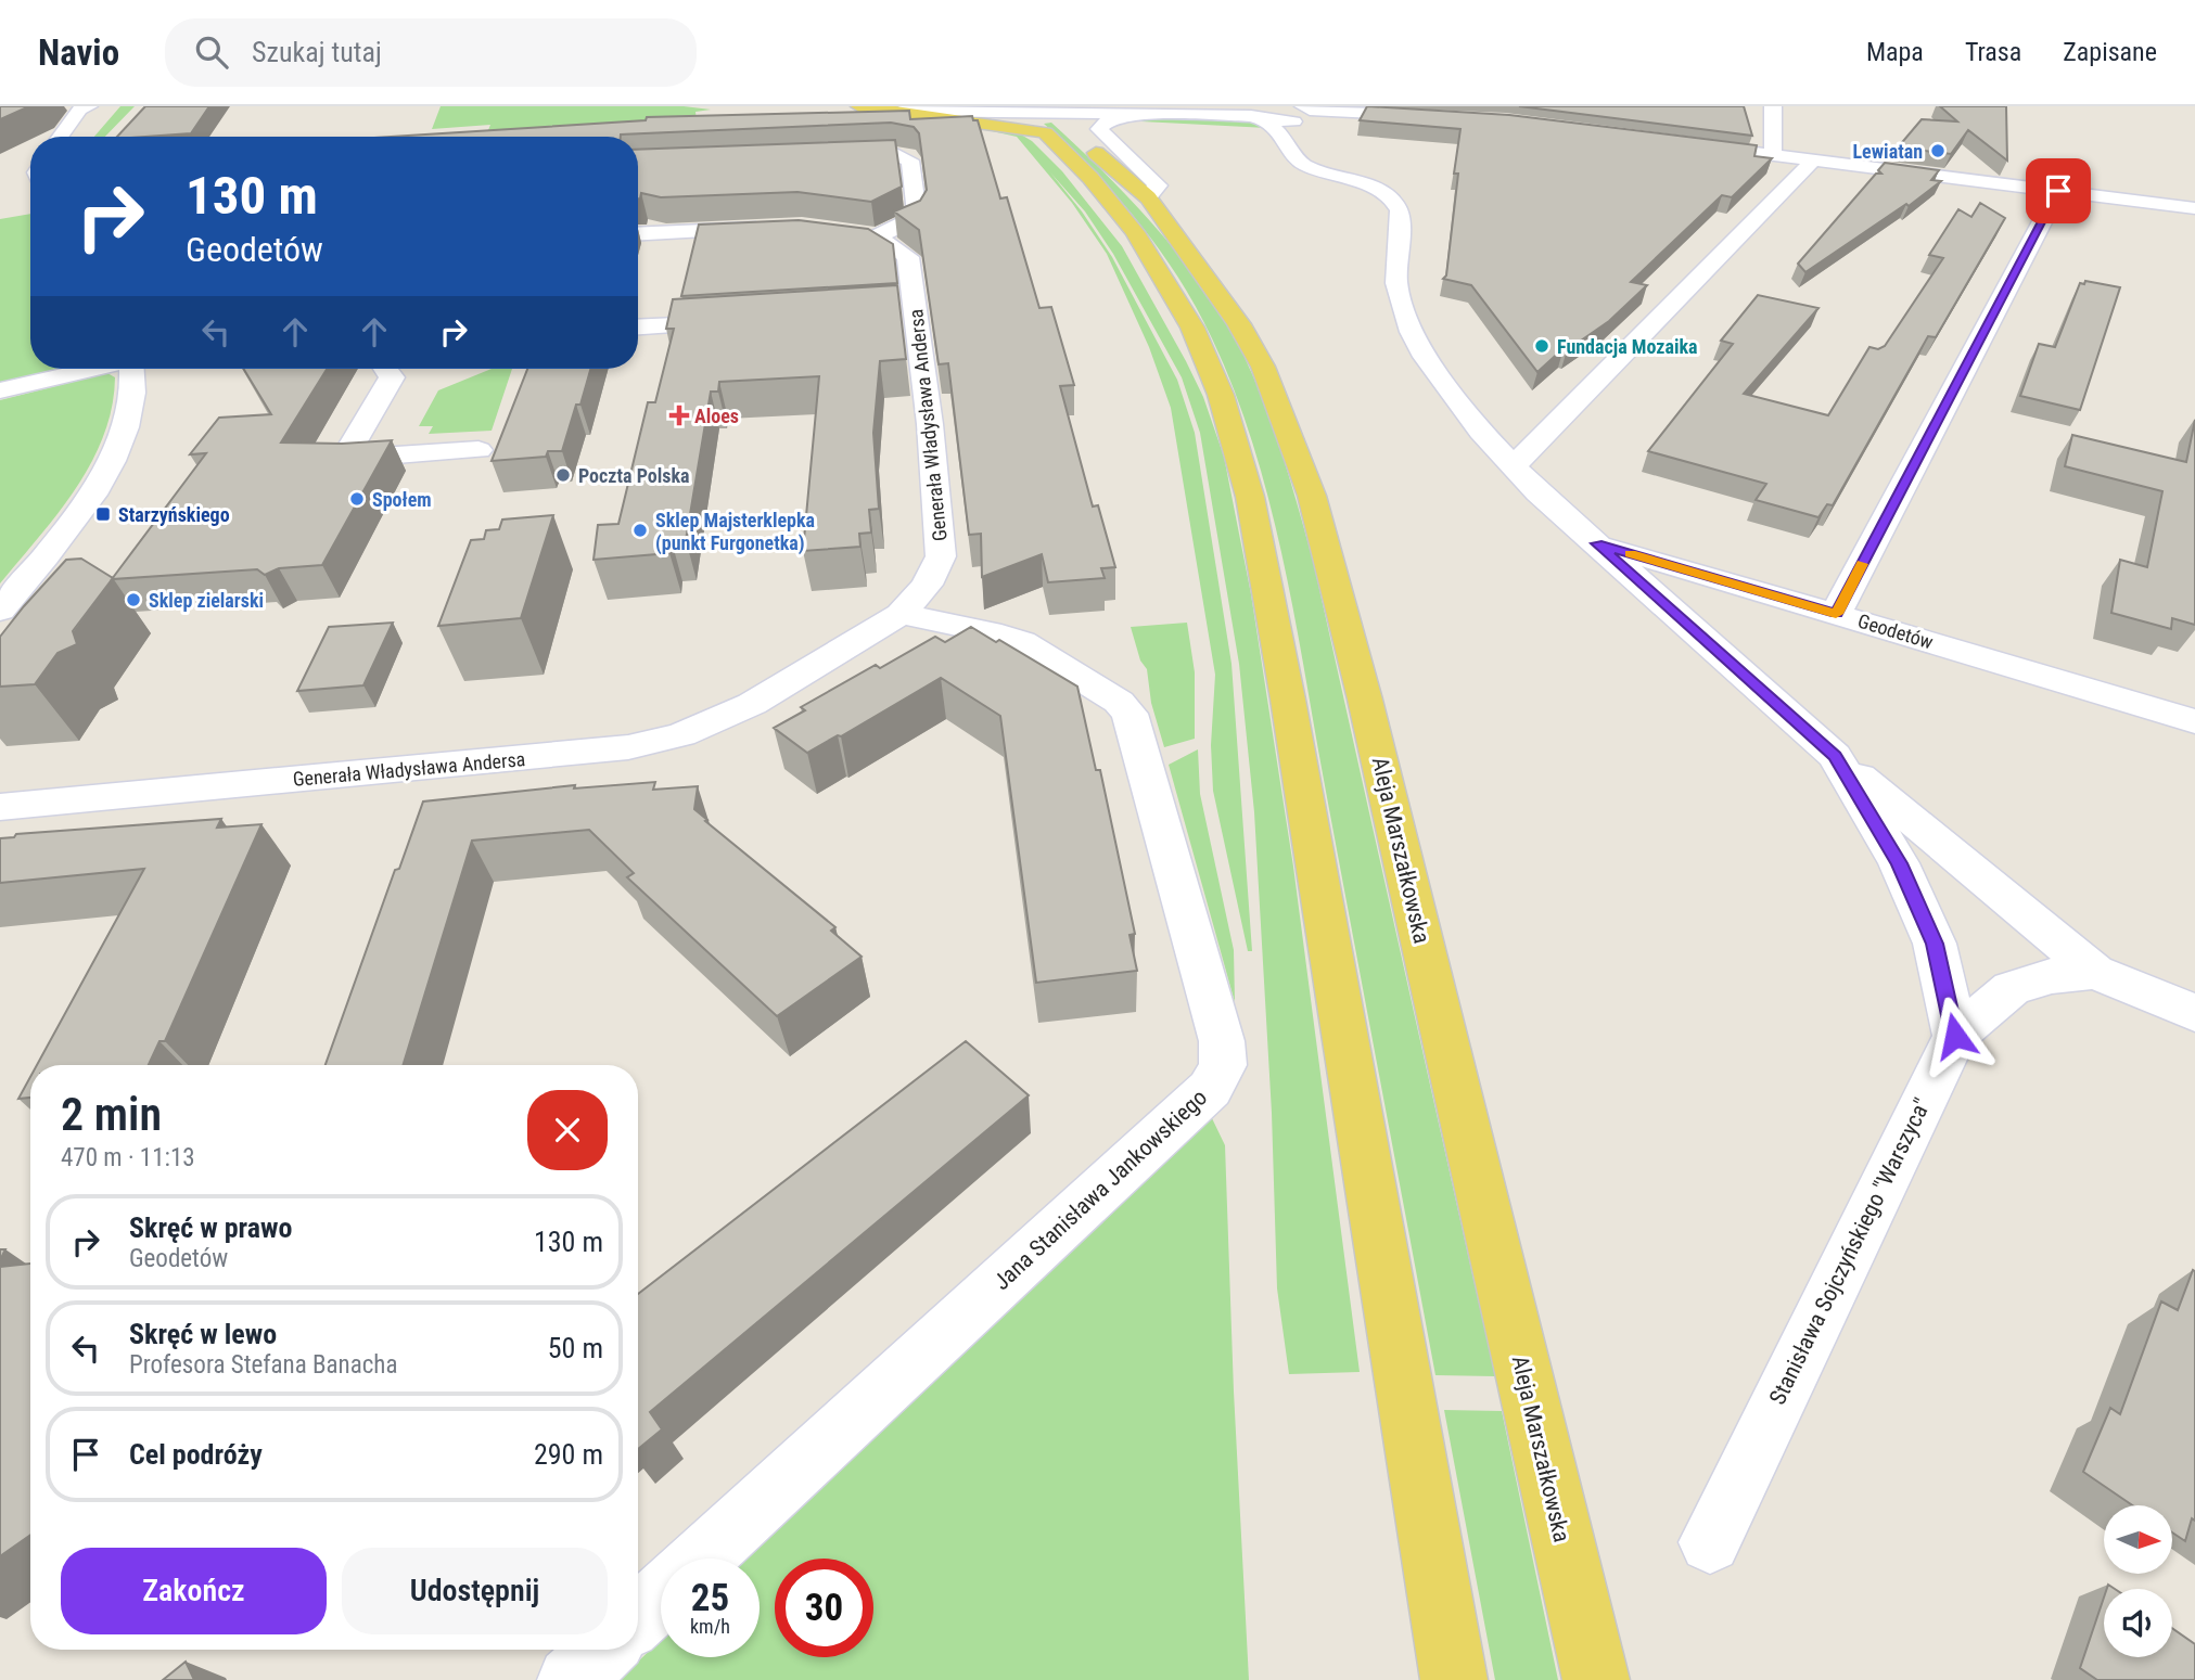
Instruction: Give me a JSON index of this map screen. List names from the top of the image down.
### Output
{
  "streets": {
    "main road": ["Aleja Marszałkowska"],
    "street": [
      "Generała Władysława Andersa",
      "Geodetów",
      "Jana Stanisława Jankowskiego",
      "Stanisława Sojczyńskiego \"Warszyca\""
    ]
  },
  "crossings": [
    ["Generała Władysława Andersa", "Jana Stanisława Jankowskiego"]
  ],
  "places": {
    "other": [
      "Lewiatan",
      "Fundacja Mozaika",
      "Poczta Polska",
      "Społem",
      "Sklep Majsterklepka (punkt Furgonetka)",
      "Sklep zielarski"
    ],
    "health": ["Aloes"],
    "transit": ["Starzyńskiego"]
  },
  "north": "right",
  "page": {
    "header": "Navio",
    "search": "Szukaj tutaj",
    "nav": ["Mapa", "Trasa", "Zapisane"],
    "turn": ["130 m", "Geodetów"],
    "heading": ["2 min", "470 m · 11:13"],
    "list": [
      {
        "name": "Skręć w prawo",
        "note": "Geodetów",
        "value": "130 m"
      },
      {
        "name": "Skręć w lewo",
        "note": "Profesora Stefana Banacha",
        "value": "50 m"
      },
      {
        "name": "Cel podróży",
        "value": "290 m"
      }
    ],
    "buttons": ["Zakończ", "Udostępnij"],
    "speed": "25 km/h",
    "limit": "30"
  }
}
